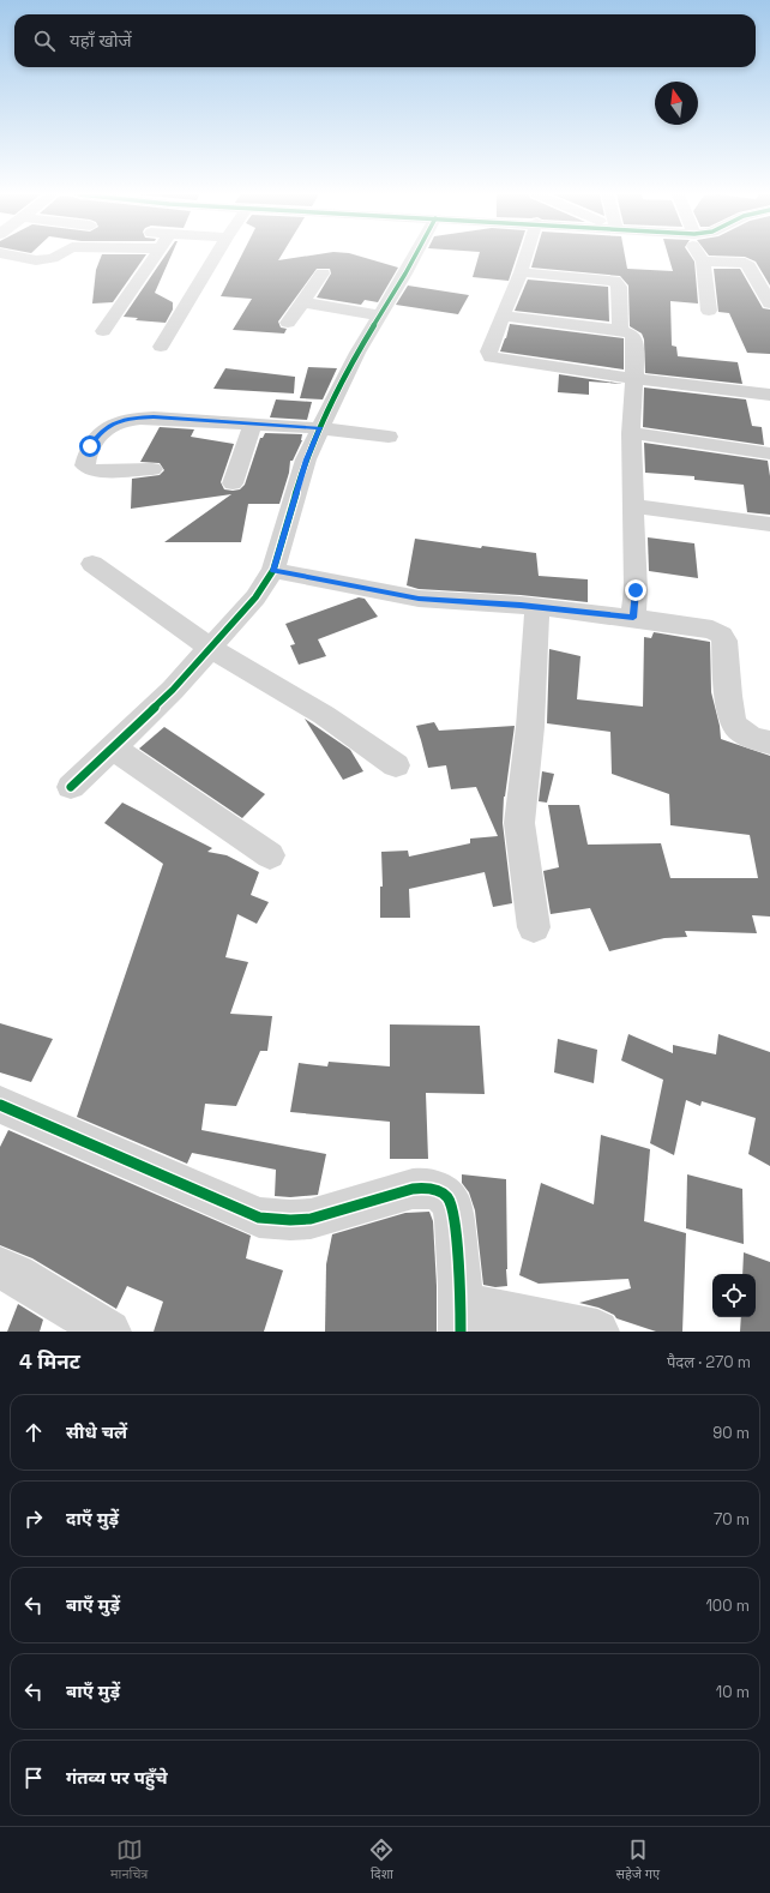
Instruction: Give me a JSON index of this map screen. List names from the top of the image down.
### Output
{
  "north": "top",
  "page": {
    "search": "यहाँ खोजें",
    "heading": ["4 मिनट", "पैदल · 270 m"],
    "list": [
      ["सीधे चलें", "90 m"],
      ["दाएँ मुड़ें", "70 m"],
      ["बाएँ मुड़ें", "100 m"],
      ["बाएँ मुड़ें", "10 m"],
      "गंतव्य पर पहुँचे"
    ],
    "nav": ["मानचित्र", "दिशा", "सहेजे गए"]
  }
}
